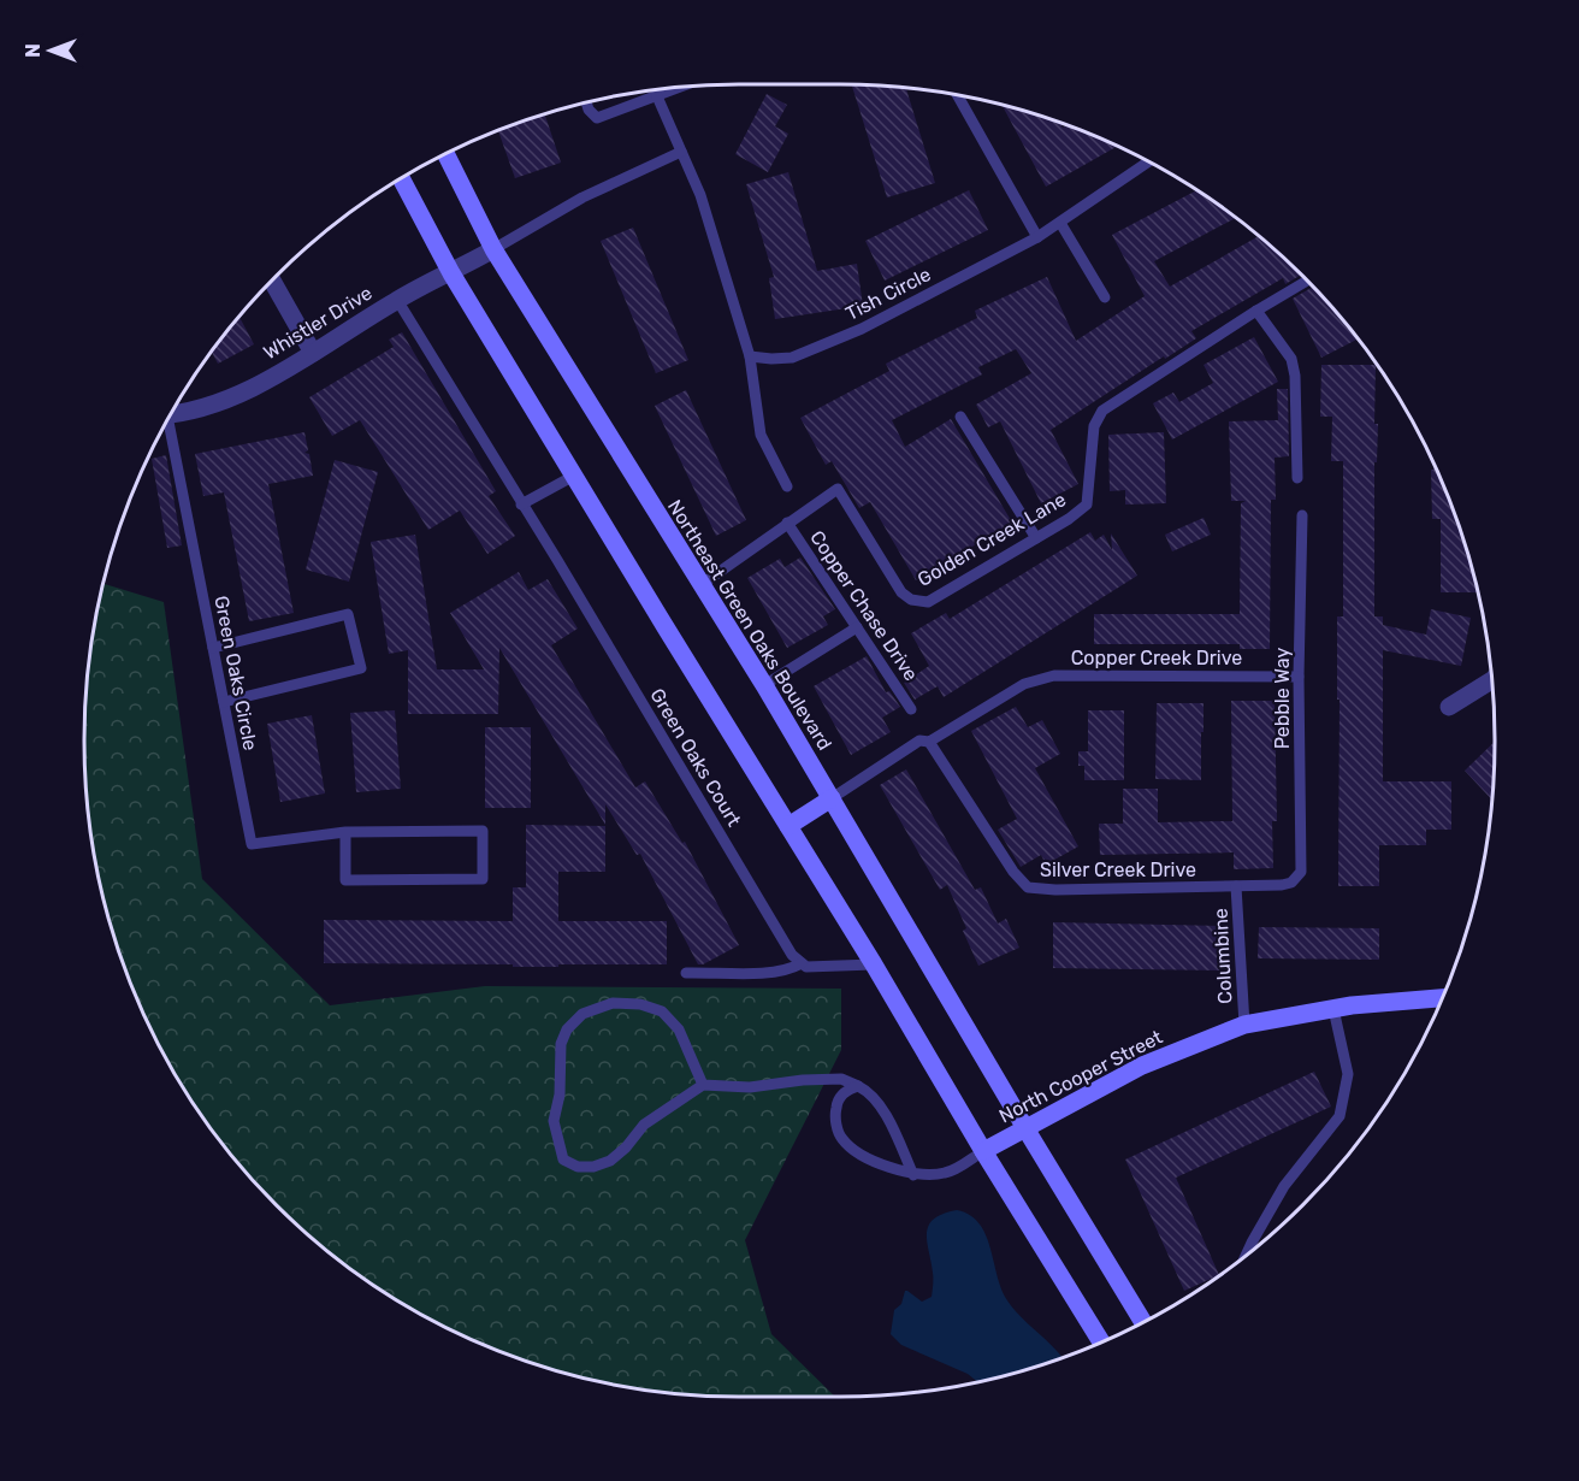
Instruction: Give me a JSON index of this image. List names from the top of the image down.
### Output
{
  "streets": {
    "main road": ["Northeast Green Oaks Boulevard", "North Cooper Street"],
    "street": ["Whistler Drive"],
    "lane": [
      "Tish Circle",
      "Golden Creek Lane",
      "Copper Chase Drive",
      "Copper Creek Drive",
      "Green Oaks Circle",
      "Pebble Way",
      "Green Oaks Court",
      "Silver Creek Drive",
      "Columbine"
    ]
  },
  "crossings": [
    ["Whistler Drive", "Northeast Green Oaks Boulevard"],
    ["Whistler Drive", "Green Oaks Court"],
    ["Golden Creek Lane", "Copper Chase Drive"],
    ["Golden Creek Lane", "Northeast Green Oaks Boulevard"],
    ["Northeast Green Oaks Boulevard", "Copper Creek Drive"],
    ["Northeast Green Oaks Boulevard", "North Cooper Street"],
    ["Copper Creek Drive", "Pebble Way"],
    ["Copper Creek Drive", "Silver Creek Drive"],
    ["Pebble Way", "Silver Creek Drive"],
    ["Silver Creek Drive", "Columbine"],
    ["Columbine", "North Cooper Street"]
  ],
  "north": "left"
}
